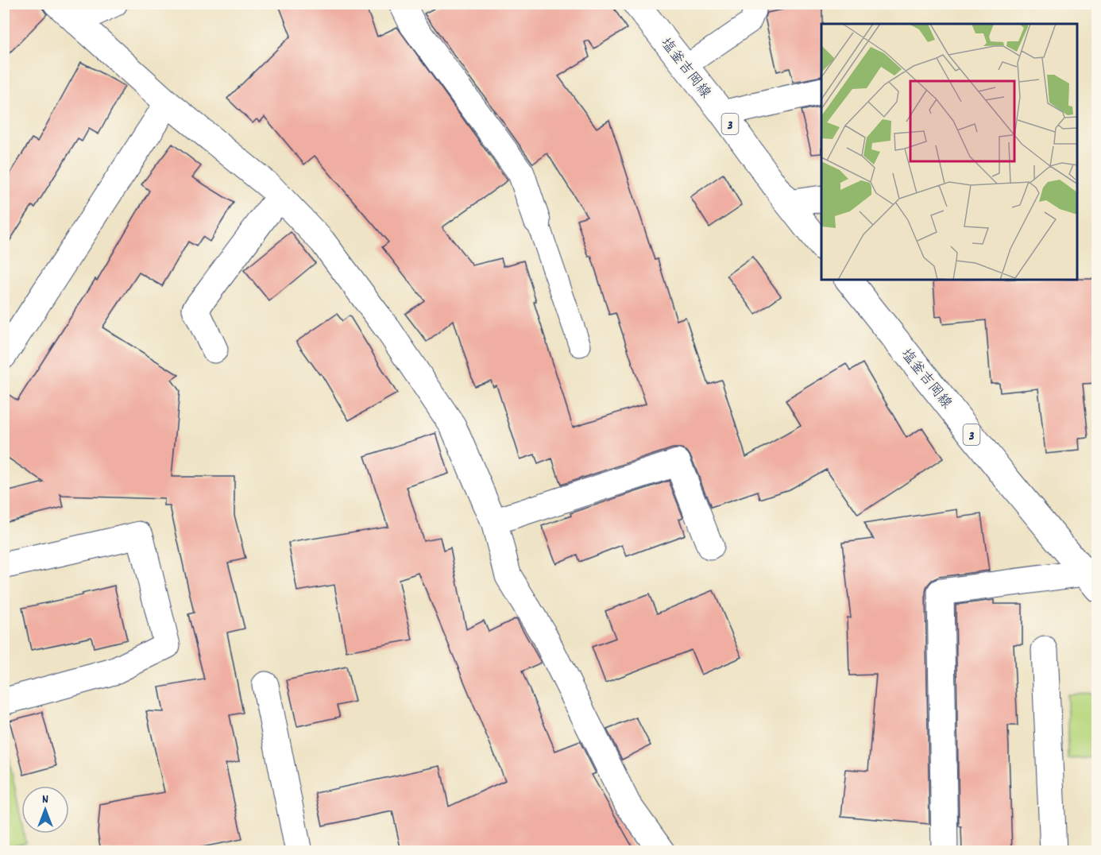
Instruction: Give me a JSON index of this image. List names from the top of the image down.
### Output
{
  "streets": {
    "street": ["塩釜吉岡線", "3"]
  },
  "north": "top"
}
